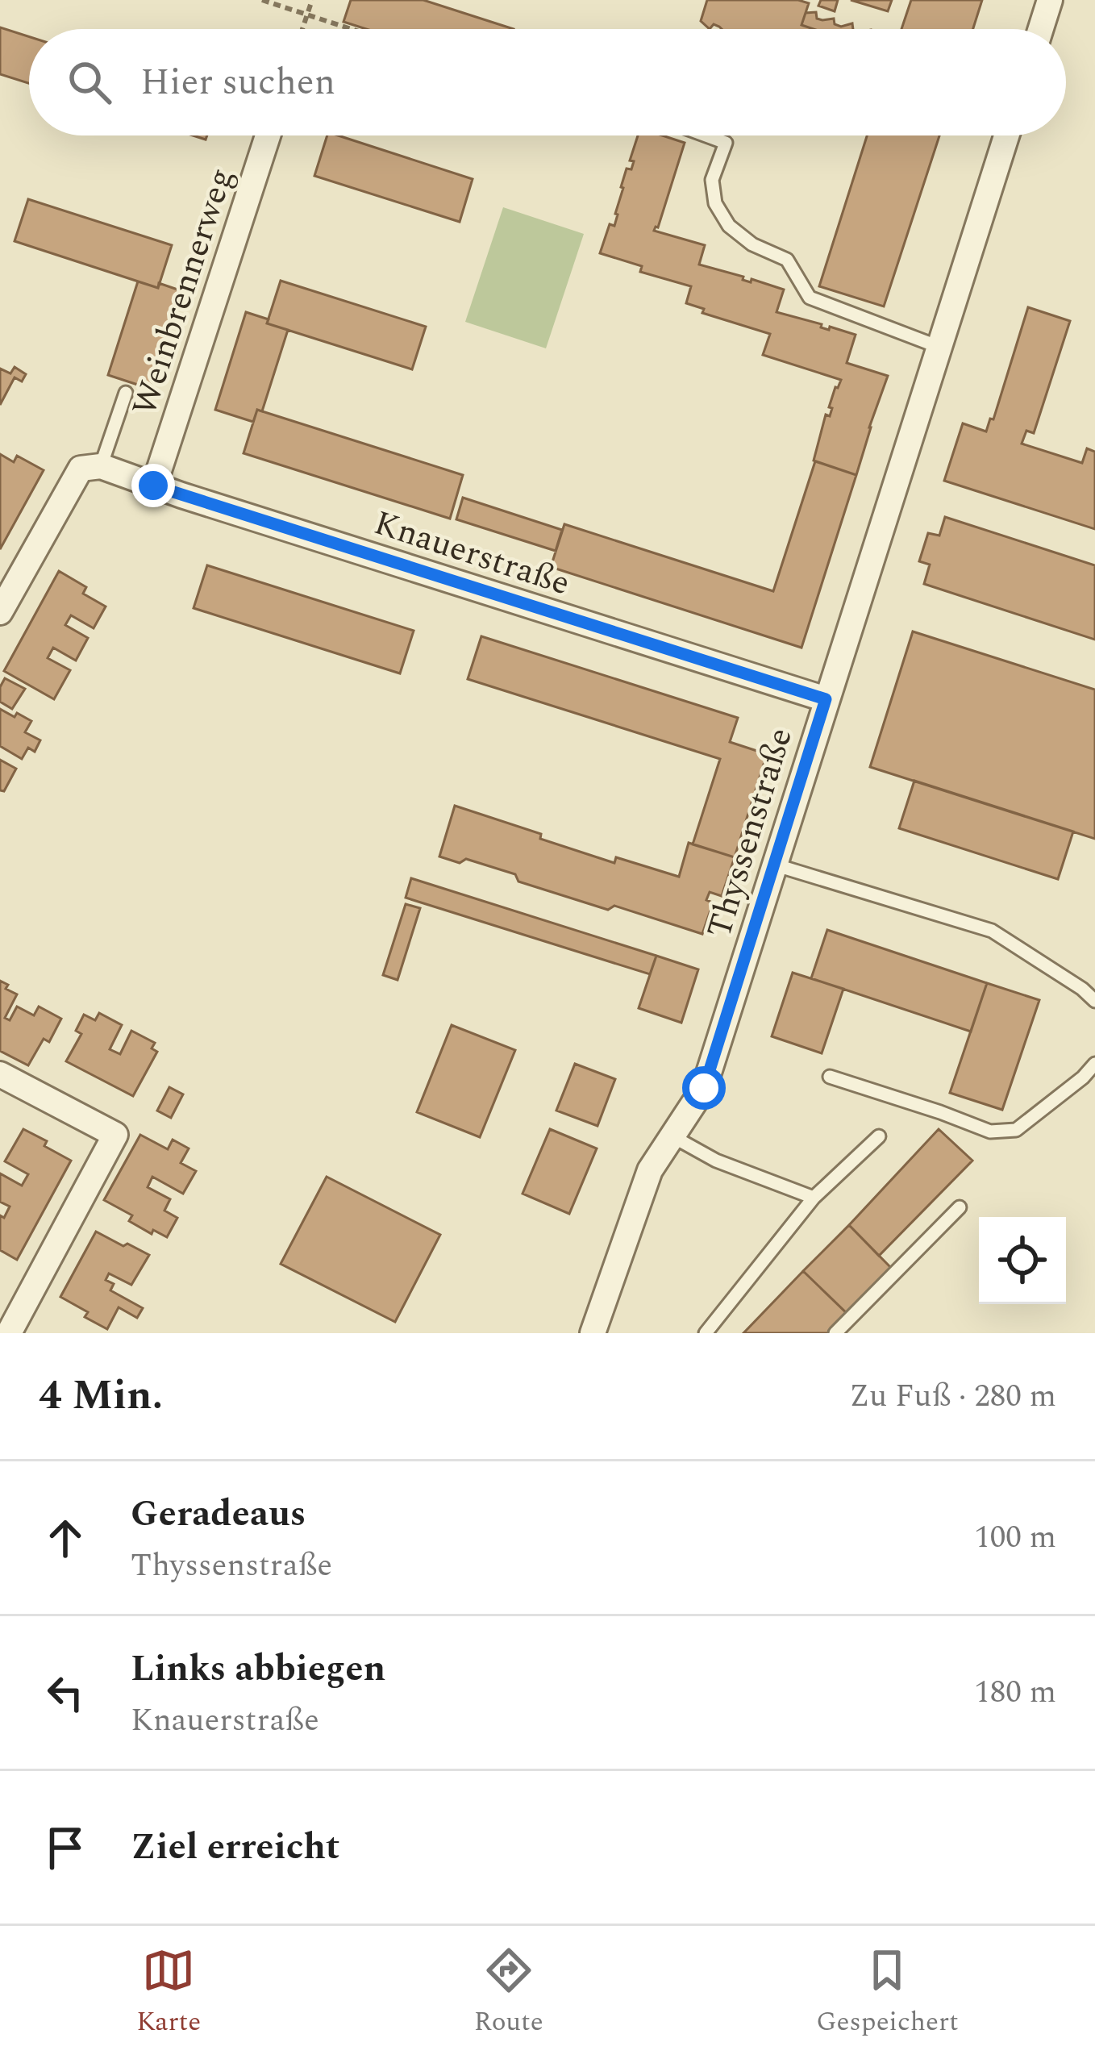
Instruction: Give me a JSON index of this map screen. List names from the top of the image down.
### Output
{
  "streets": {
    "street": ["Weinbrennerweg", "Knauerstraße", "Thyssenstraße"]
  },
  "crossings": [
    ["Weinbrennerweg", "Knauerstraße"],
    ["Knauerstraße", "Thyssenstraße"]
  ],
  "page": {
    "search": "Hier suchen",
    "heading": ["4 Min.", "Zu Fuß · 280 m"],
    "list": [
      ["Geradeaus", "Thyssenstraße", "100 m"],
      ["Links abbiegen", "Knauerstraße", "180 m"],
      "Ziel erreicht"
    ],
    "nav": ["Karte", "Route", "Gespeichert"]
  }
}
